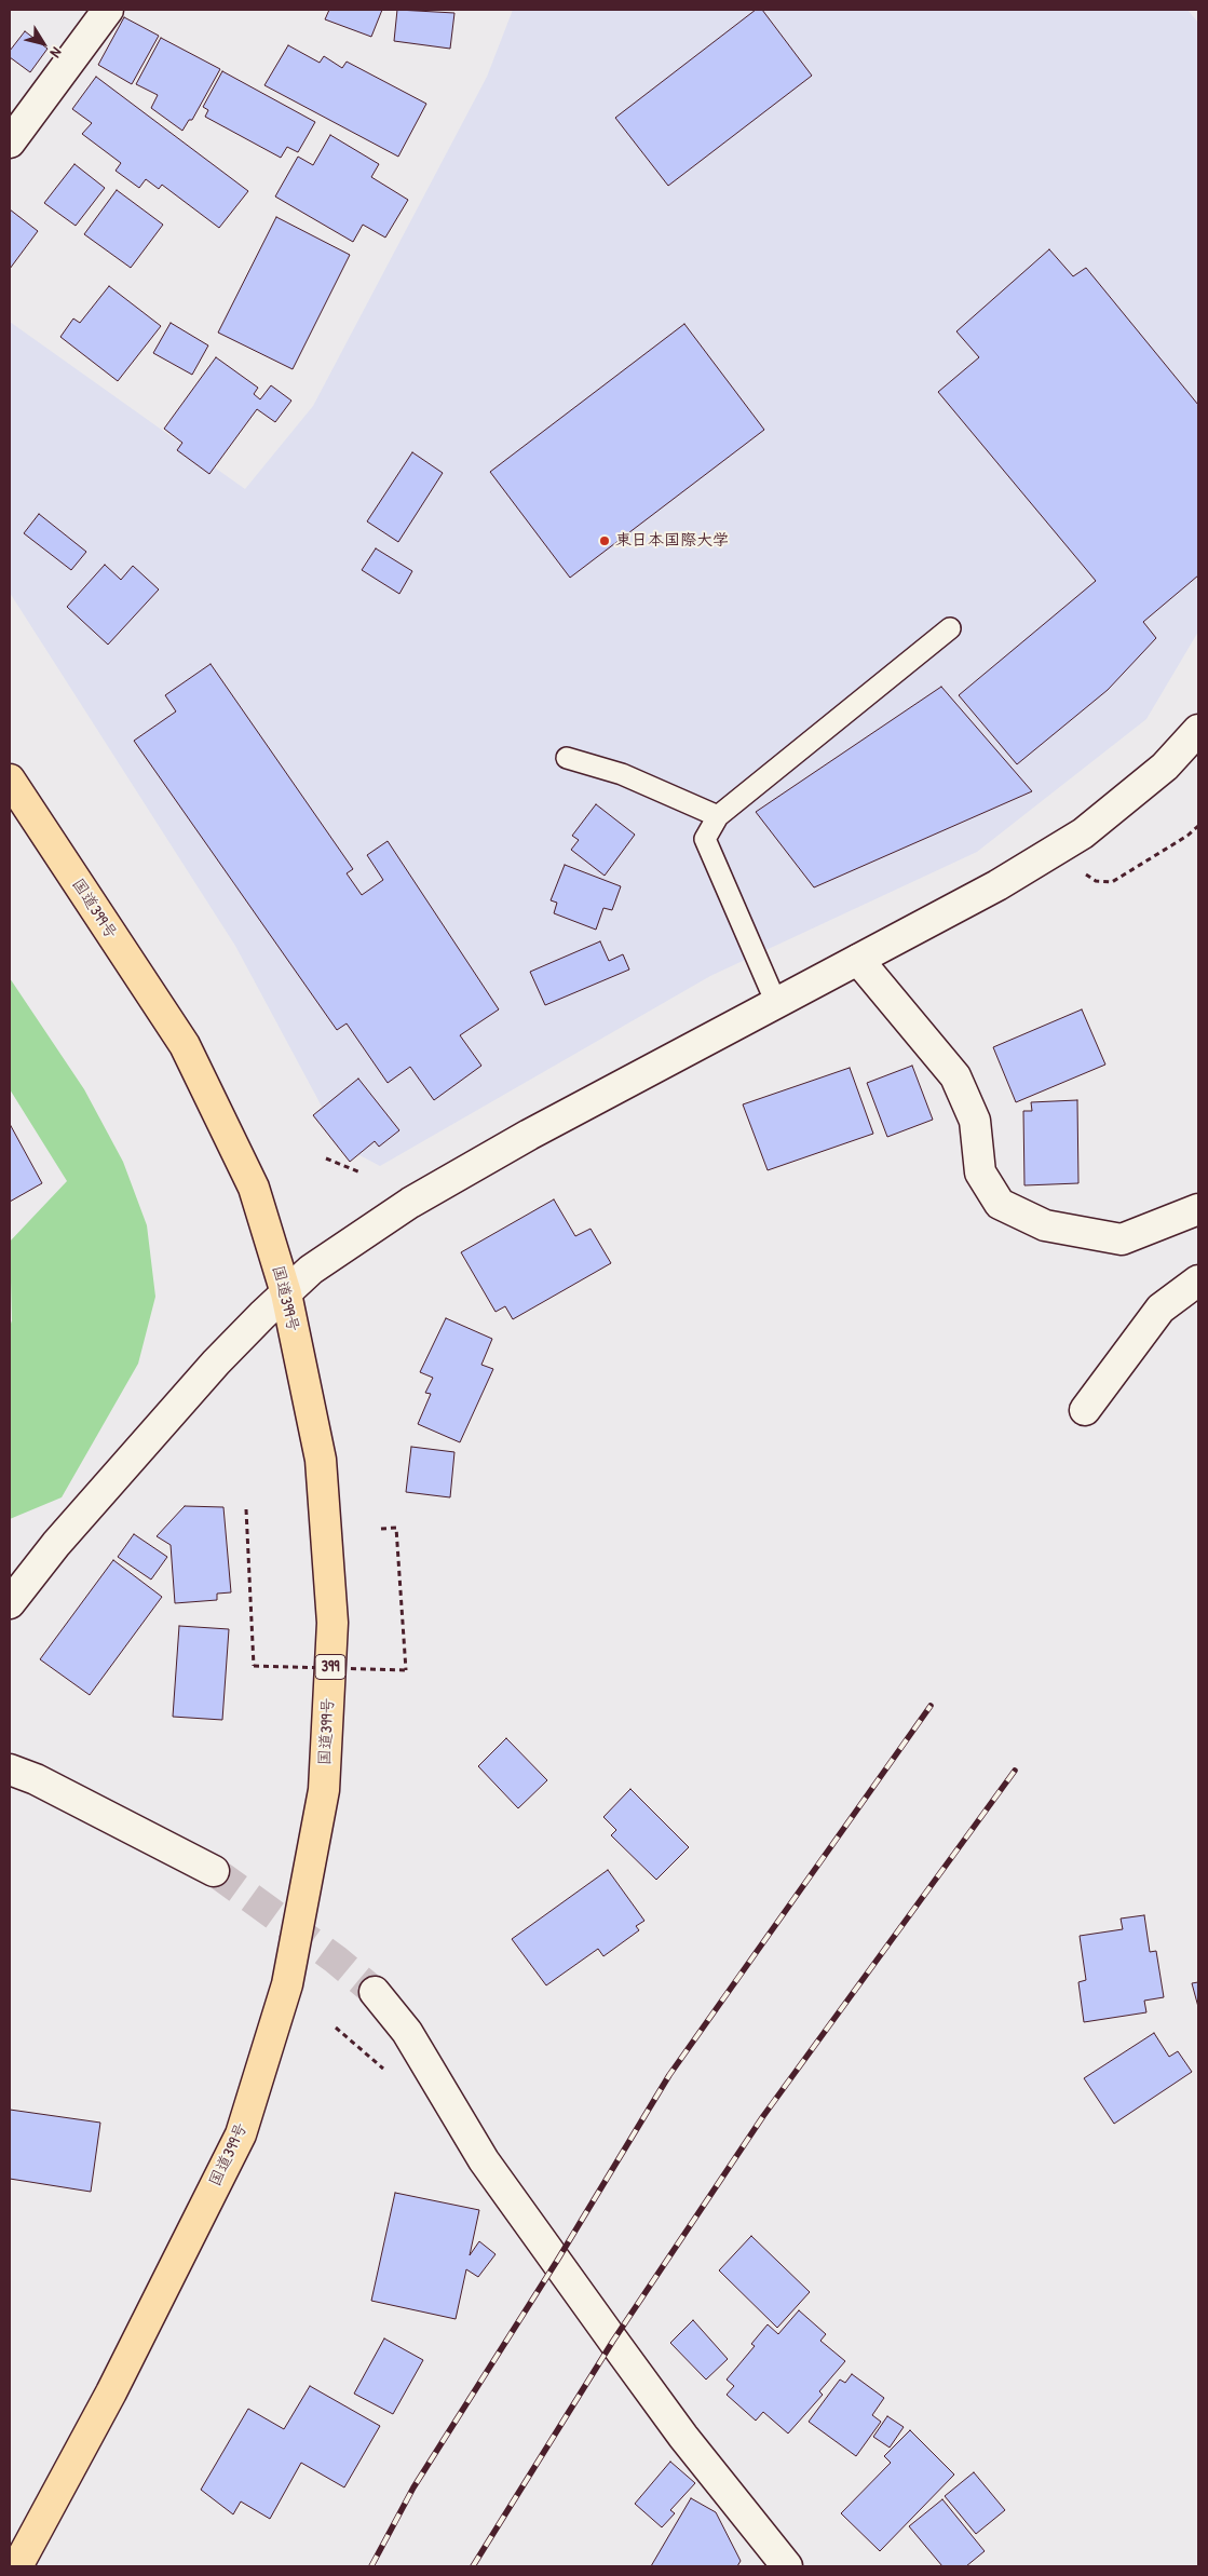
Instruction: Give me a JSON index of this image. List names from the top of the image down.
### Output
{
  "streets": {
    "highway": ["国道399号", "399"]
  },
  "places": ["東日本国際大学"],
  "north": "bottom right"
}
